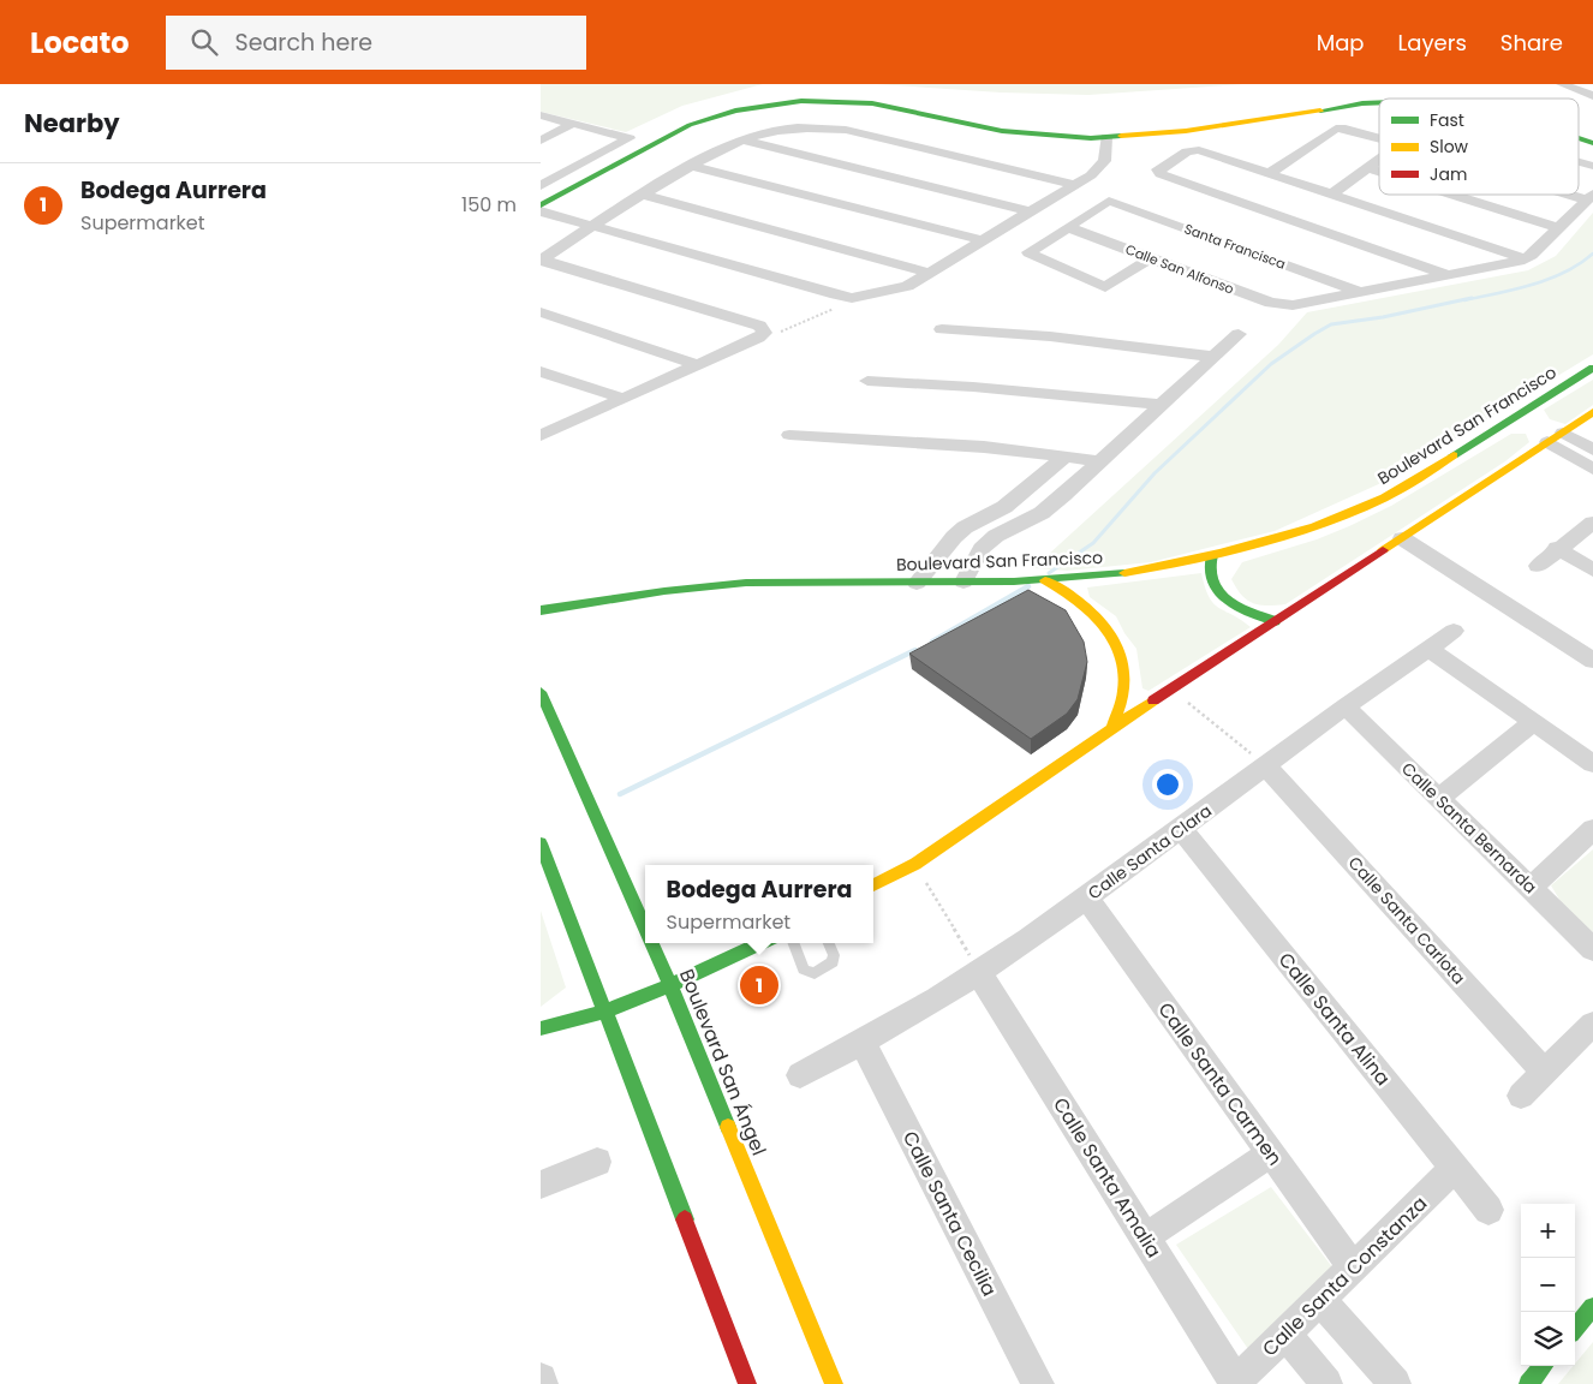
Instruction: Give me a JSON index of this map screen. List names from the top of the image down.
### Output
{
  "streets": {
    "street": [
      "Santa Francisca",
      "Calle San Alfonso",
      "Boulevard San Francisco",
      "Calle Santa Bernarda",
      "Calle Santa Clara",
      "Calle Santa Carlota",
      "Calle Santa Alina",
      "Boulevard San Ángel",
      "Calle Santa Carmen",
      "Calle Santa Amalia",
      "Calle Santa Cecilia",
      "Calle Santa Constanza"
    ]
  },
  "crossings": [
    ["Santa Francisca", "Calle San Alfonso"],
    ["Calle Santa Bernarda", "Calle Santa Clara"],
    ["Calle Santa Clara", "Calle Santa Carlota"],
    ["Calle Santa Clara", "Calle Santa Alina"],
    ["Calle Santa Clara", "Calle Santa Carmen"],
    ["Calle Santa Clara", "Calle Santa Amalia"],
    ["Calle Santa Clara", "Calle Santa Cecilia"],
    ["Calle Santa Alina", "Calle Santa Constanza"],
    ["Calle Santa Carmen", "Calle Santa Constanza"],
    ["Calle Santa Amalia", "Calle Santa Constanza"]
  ],
  "legend": ["Fast", "Slow", "Jam"],
  "page": {
    "header": "Locato",
    "search": "Search here",
    "nav": ["Map", "Layers", "Share"],
    "heading": "Nearby",
    "list": [
      {
        "mark": "1",
        "name": "Bodega Aurrera",
        "note": "Supermarket",
        "value": "150 m"
      }
    ],
    "popup": ["Bodega Aurrera", "Supermarket"],
    "pins": "1",
    "map_buttons": ["+", "−"]
  }
}
